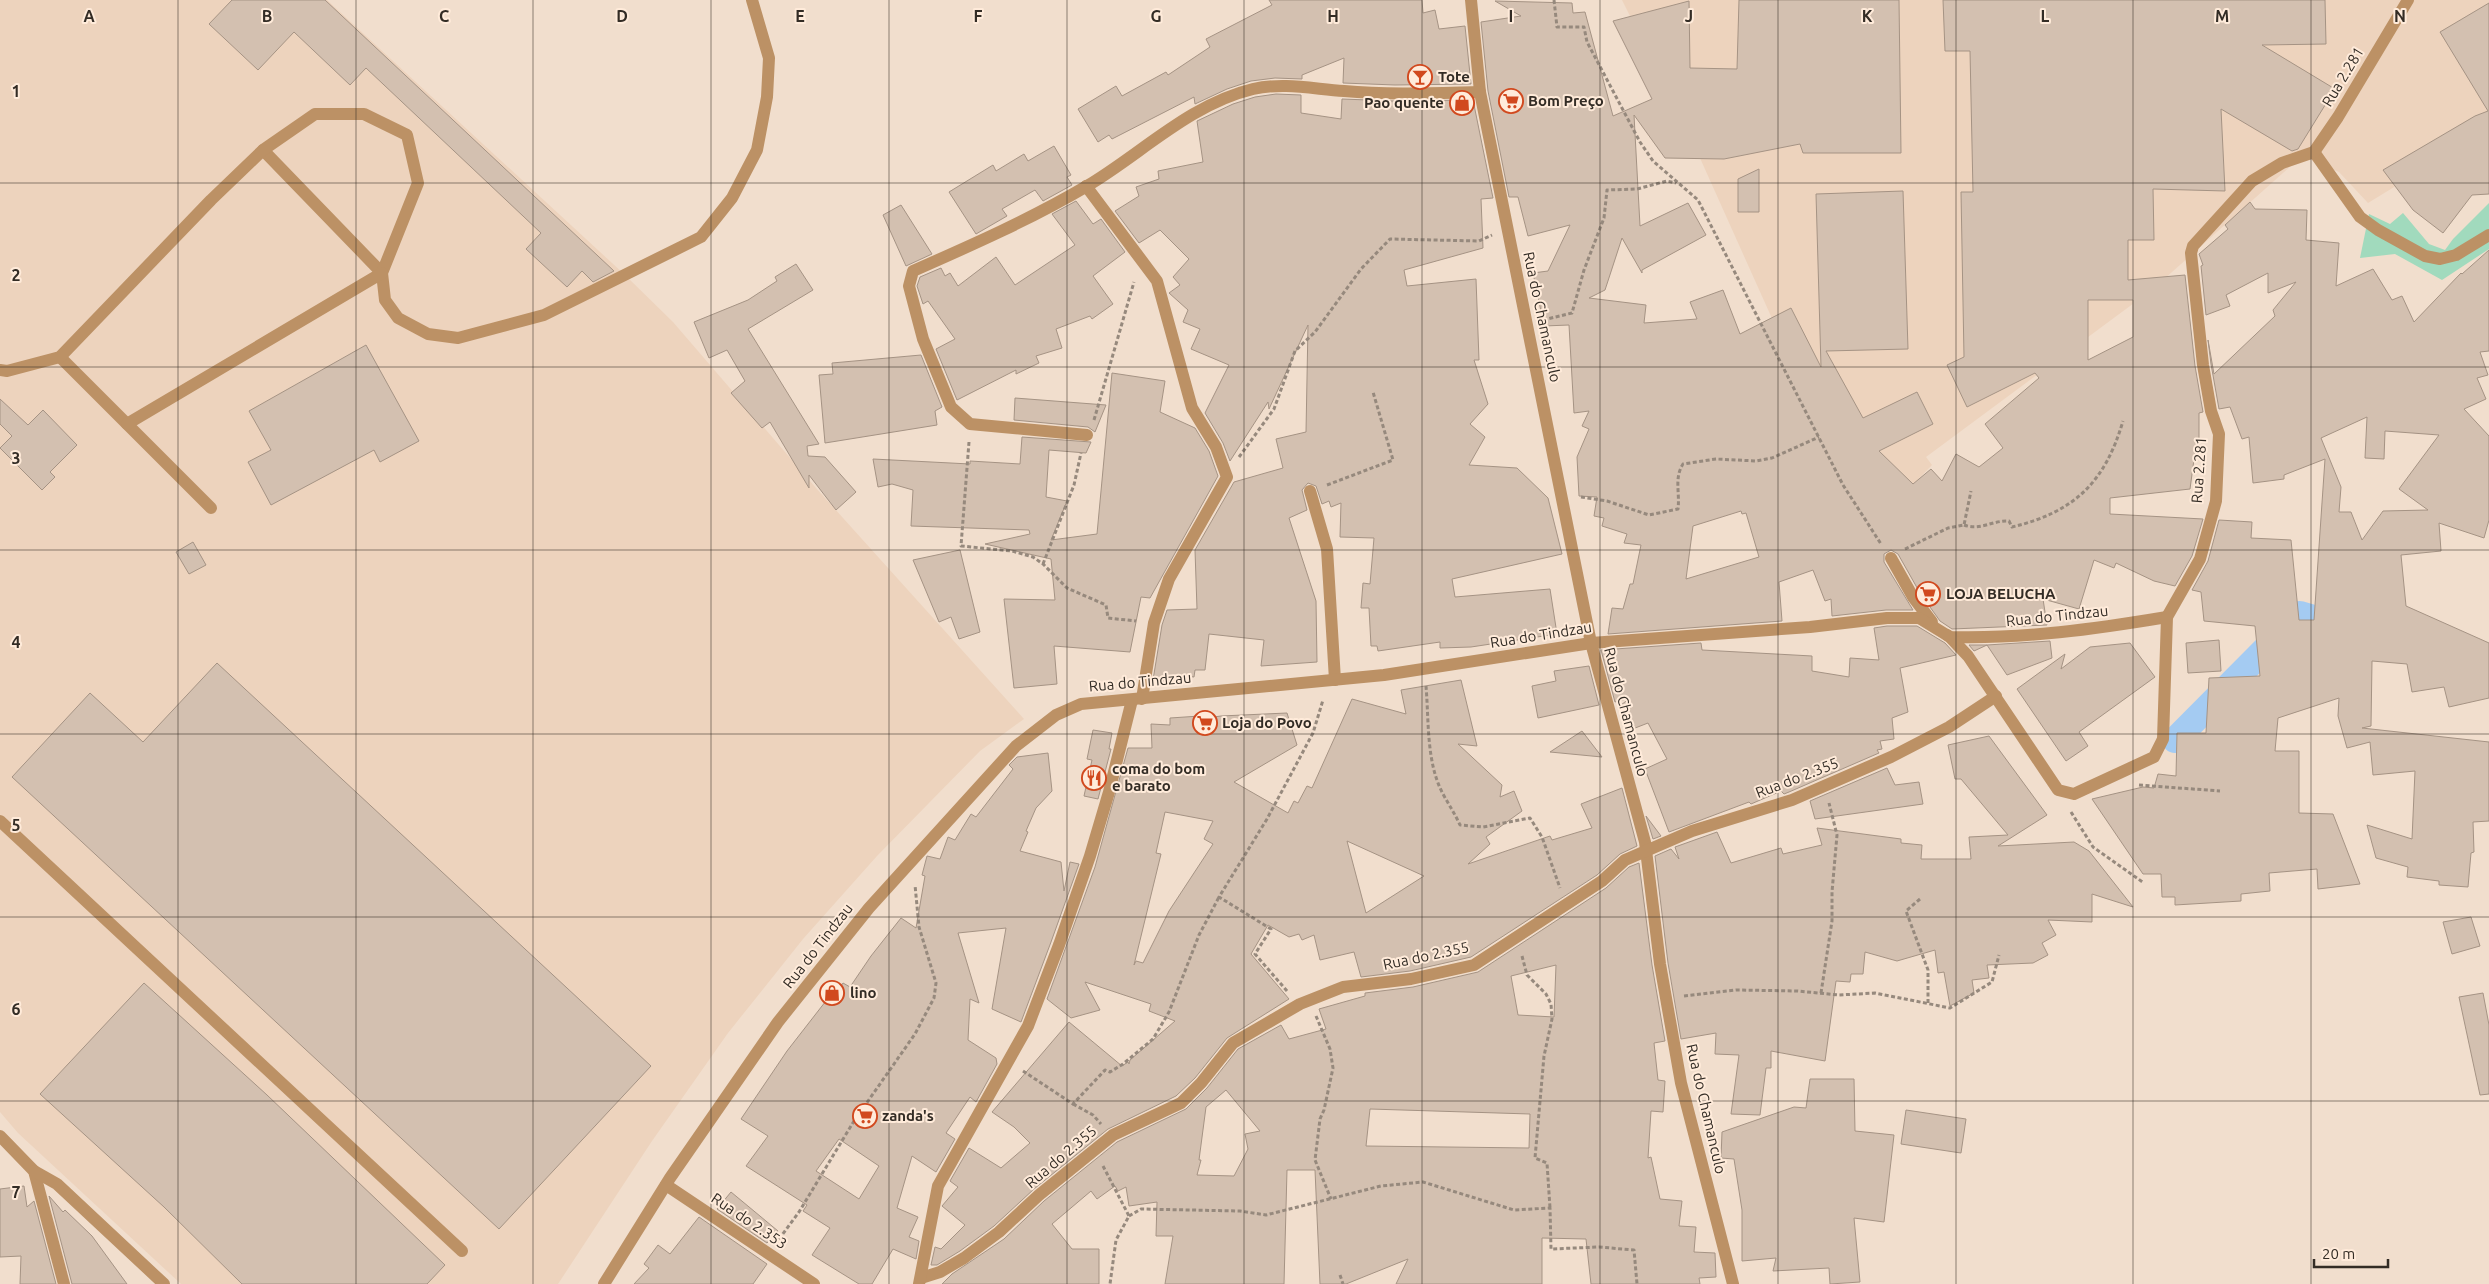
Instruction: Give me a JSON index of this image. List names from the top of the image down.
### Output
{
  "streets": {
    "street": [
      "Rua 2.281",
      "Rua do Chamanculo",
      "Rua do Tindzau",
      "Rua do 2.355",
      "Rua do 2.353"
    ]
  },
  "crossings": [
    ["Rua 2.281", "Rua do Tindzau"],
    ["Rua do Chamanculo", "Rua do Tindzau"],
    ["Rua do Chamanculo", "Rua do 2.355"],
    ["Rua do Tindzau", "Rua do 2.355"],
    ["Rua do Tindzau", "Rua do 2.353"]
  ],
  "places": {
    "bar": ["Tote"],
    "supermarket": [
      "Bom Preço",
      "LOJA BELUCHA",
      "Loja do Povo",
      "zanda's"
    ],
    "shop": ["Pao quente", "lino"],
    "restaurant": ["coma do bom e barato"]
  },
  "scale_bar": "20 m",
  "grid": {
    "columns": [
      "A",
      "B",
      "C",
      "D",
      "E",
      "F",
      "G",
      "H",
      "I",
      "J",
      "K",
      "L",
      "M",
      "N"
    ],
    "rows": [
      "1",
      "2",
      "3",
      "4",
      "5",
      "6",
      "7"
    ]
  }
}
